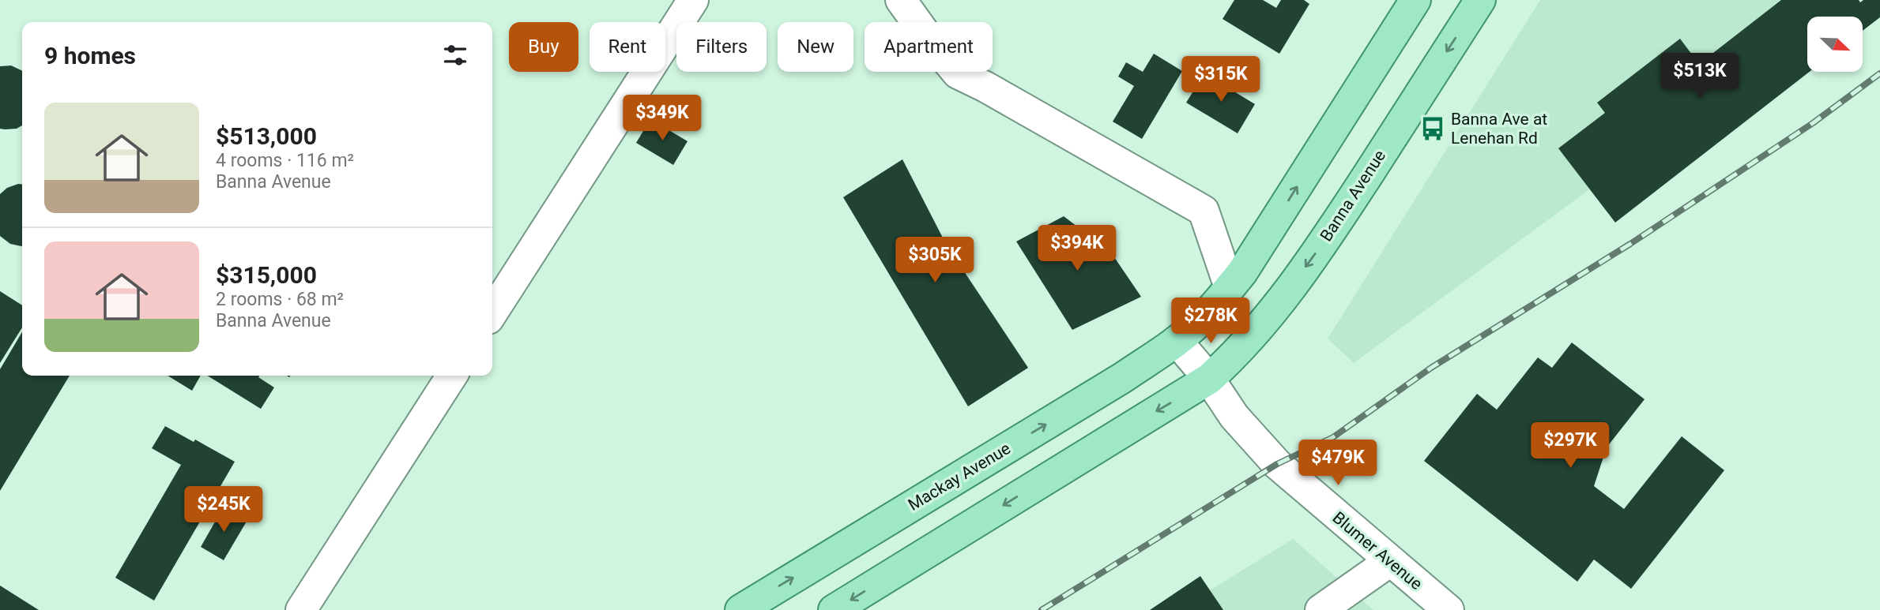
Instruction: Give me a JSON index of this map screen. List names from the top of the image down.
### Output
{
  "streets": {
    "main road": ["Banna Avenue", "Mackay Avenue"],
    "street": ["Blumer Avenue"]
  },
  "crossings": [
    ["Banna Avenue", "Blumer Avenue"],
    ["Mackay Avenue", "Blumer Avenue"]
  ],
  "places": {
    "bus stop": ["Banna Ave at Lenehan Rd"]
  },
  "north": "bottom right",
  "page": {
    "chip": [
      "Buy",
      "Rent",
      "Filters",
      "New",
      "Apartment"
    ],
    "heading": "9 homes",
    "price": [
      "$513K",
      "$315K",
      "$349K",
      "$394K",
      "$305K",
      "$278K",
      "$297K",
      "$479K",
      "$245K"
    ],
    "list": [
      {
        "name": "$513,000",
        "note": "4 rooms · 116 m² · Banna Avenue"
      },
      {
        "name": "$315,000",
        "note": "2 rooms · 68 m² · Banna Avenue"
      }
    ]
  }
}
